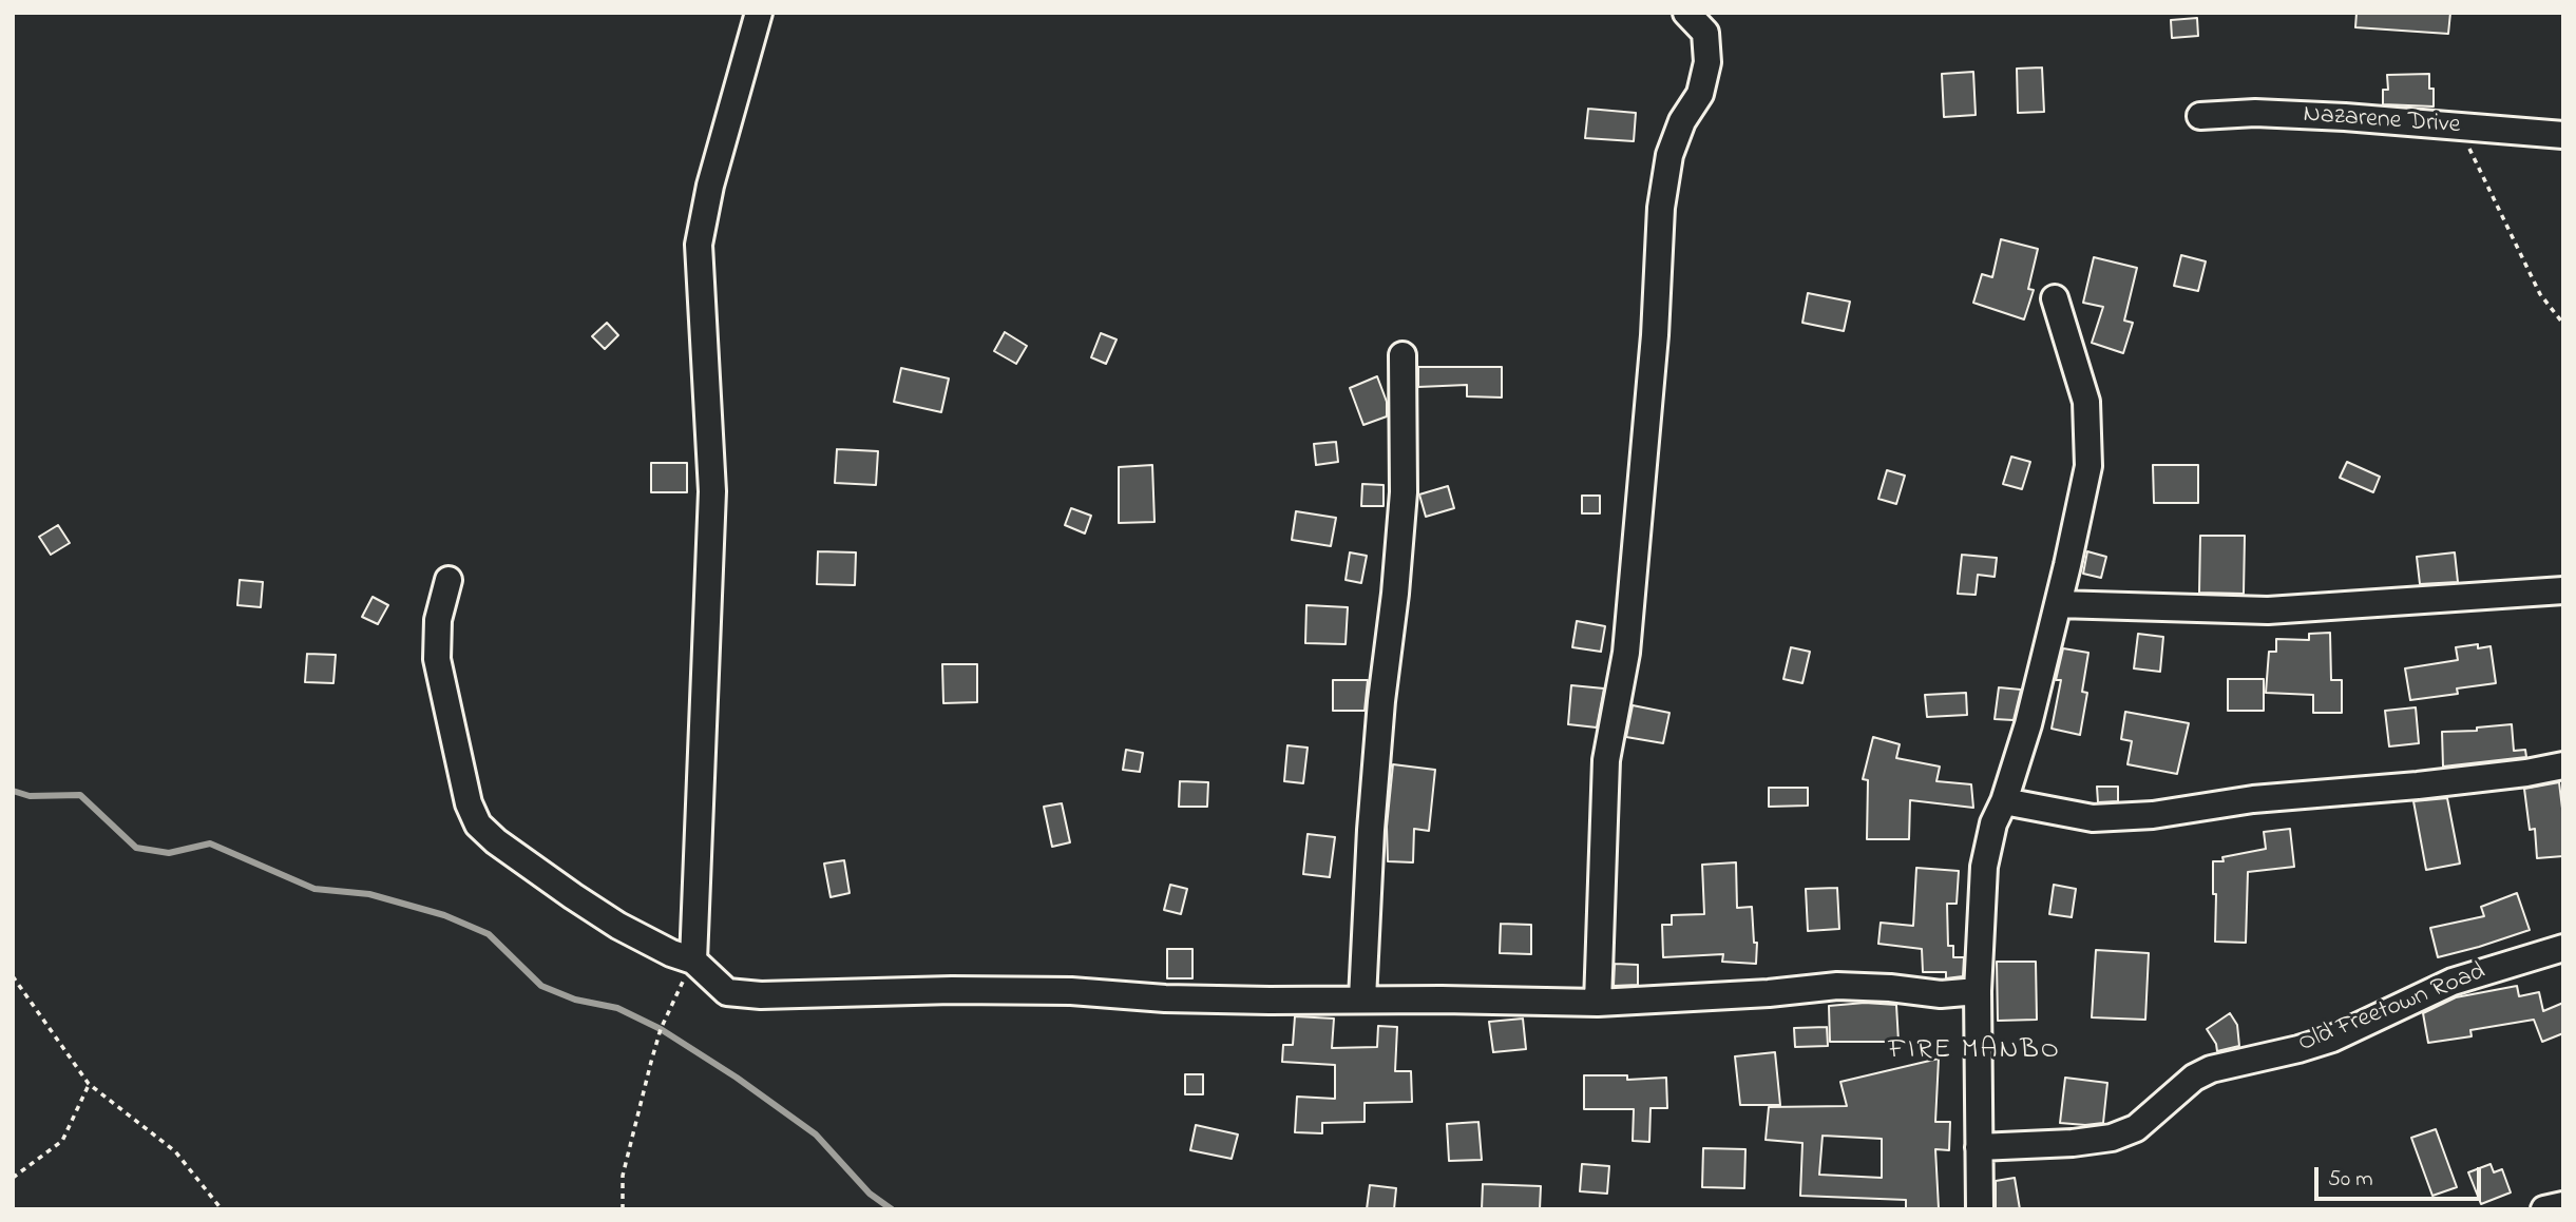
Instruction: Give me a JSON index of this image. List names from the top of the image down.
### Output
{
  "streets": {
    "street": ["Nazarene Drive", "Old Freetown Road"]
  },
  "districts": ["FIRE MANBO"],
  "scale_bar": "50 m"
}
